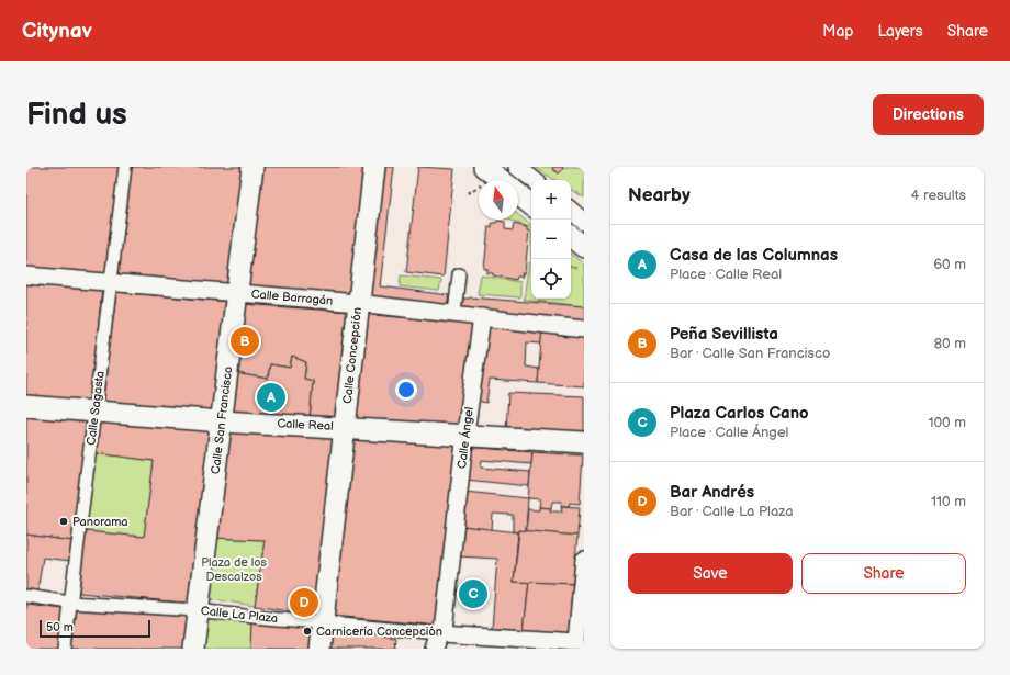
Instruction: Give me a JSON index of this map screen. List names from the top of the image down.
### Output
{
  "streets": {
    "street": [
      "Calle Barragán",
      "Calle Concepción",
      "Calle Sagasta",
      "Calle San Francisco",
      "Calle Real",
      "Calle Ángel",
      "Calle La Plaza"
    ]
  },
  "crossings": [
    ["Calle Barragán", "Calle Concepción"],
    ["Calle Barragán", "Calle Sagasta"],
    ["Calle Barragán", "Calle San Francisco"],
    ["Calle Barragán", "Calle Ángel"],
    ["Calle Concepción", "Calle Real"],
    ["Calle Concepción", "Calle La Plaza"],
    ["Calle Sagasta", "Calle Real"],
    ["Calle Sagasta", "Calle La Plaza"],
    ["Calle San Francisco", "Calle Real"],
    ["Calle San Francisco", "Calle La Plaza"],
    ["Calle Real", "Calle Ángel"],
    ["Calle Ángel", "Calle La Plaza"]
  ],
  "parks": ["Plaza de los Descalzos"],
  "places": ["Panorama", "Carnicería Concepción"],
  "scale_bar": "50 m",
  "north": "top",
  "page": {
    "header": "Citynav",
    "nav": ["Map", "Layers", "Share"],
    "buttons": [
      "Directions",
      ["Save", "Share"]
    ],
    "title": "Find us",
    "heading": ["Nearby", "4 results"],
    "map_buttons": ["+", "−"],
    "list": [
      {
        "mark": "A",
        "name": "Casa de las Columnas",
        "note": "Place · Calle Real",
        "value": "60 m"
      },
      {
        "mark": "B",
        "name": "Peña Sevillista",
        "note": "Bar · Calle San Francisco",
        "value": "80 m"
      },
      {
        "mark": "C",
        "name": "Plaza Carlos Cano",
        "note": "Place · Calle Ángel",
        "value": "100 m"
      },
      {
        "mark": "D",
        "name": "Bar Andrés",
        "note": "Bar · Calle La Plaza",
        "value": "110 m"
      }
    ],
    "pins": [
      "B",
      "A",
      "C",
      "D"
    ],
    "scale": "50 m"
  }
}
